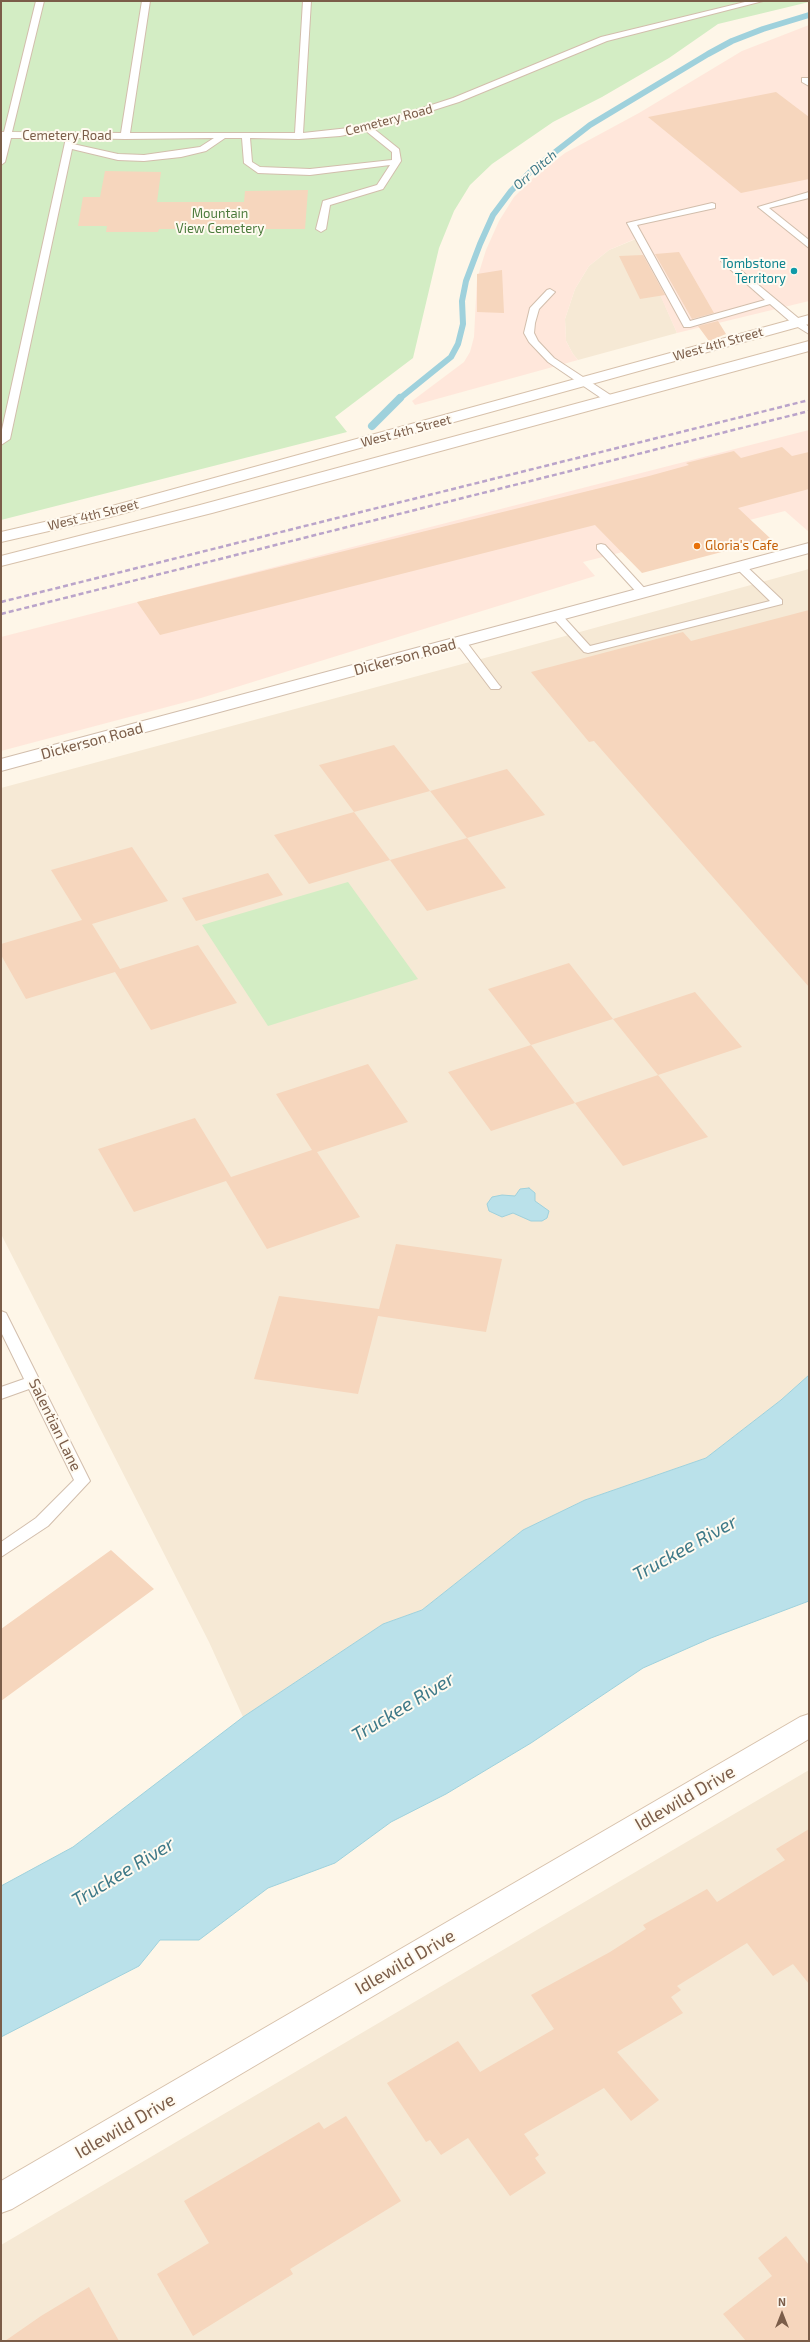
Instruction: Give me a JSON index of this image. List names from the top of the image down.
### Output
{
  "streets": {
    "main road": ["West 4th Street", "Dickerson Road", "Idlewild Drive"],
    "lane": ["Cemetery Road", "Salentian Lane"]
  },
  "water": ["Orr Ditch", "Truckee River"],
  "parks": ["Mountain View Cemetery"],
  "places": ["Tombstone Territory", "Gloria's Cafe"],
  "north": "top"
}
